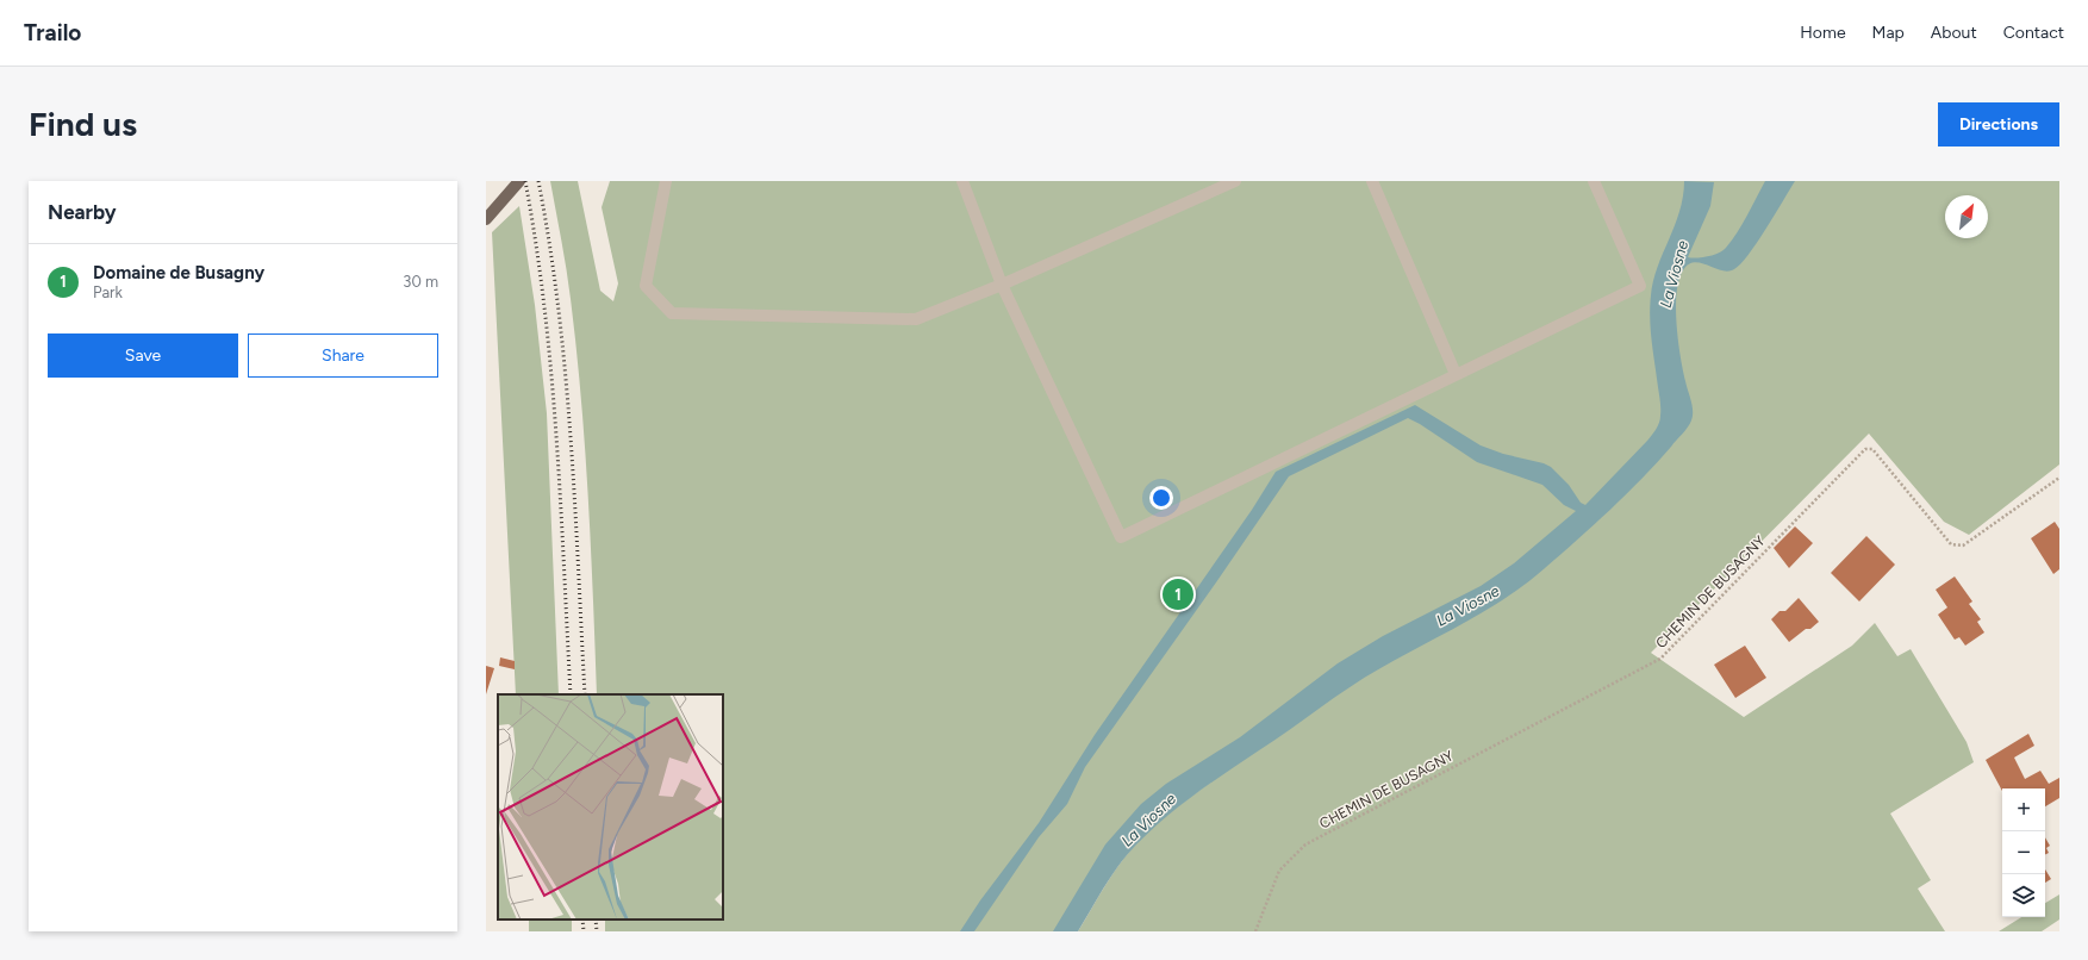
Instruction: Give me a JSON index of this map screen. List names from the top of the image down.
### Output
{
  "streets": {
    "path": ["CHEMIN DE BUSAGNY"]
  },
  "water": ["La Viosne"],
  "north": "top right",
  "page": {
    "header": "Trailo",
    "nav": [
      "Home",
      "Map",
      "About",
      "Contact"
    ],
    "buttons": [
      "Directions",
      ["Save", "Share"]
    ],
    "title": "Find us",
    "heading": "Nearby",
    "list": [
      {
        "mark": "1",
        "name": "Domaine de Busagny",
        "note": "Park",
        "value": "30 m"
      }
    ],
    "pins": "1",
    "map_buttons": ["+", "−"]
  }
}
